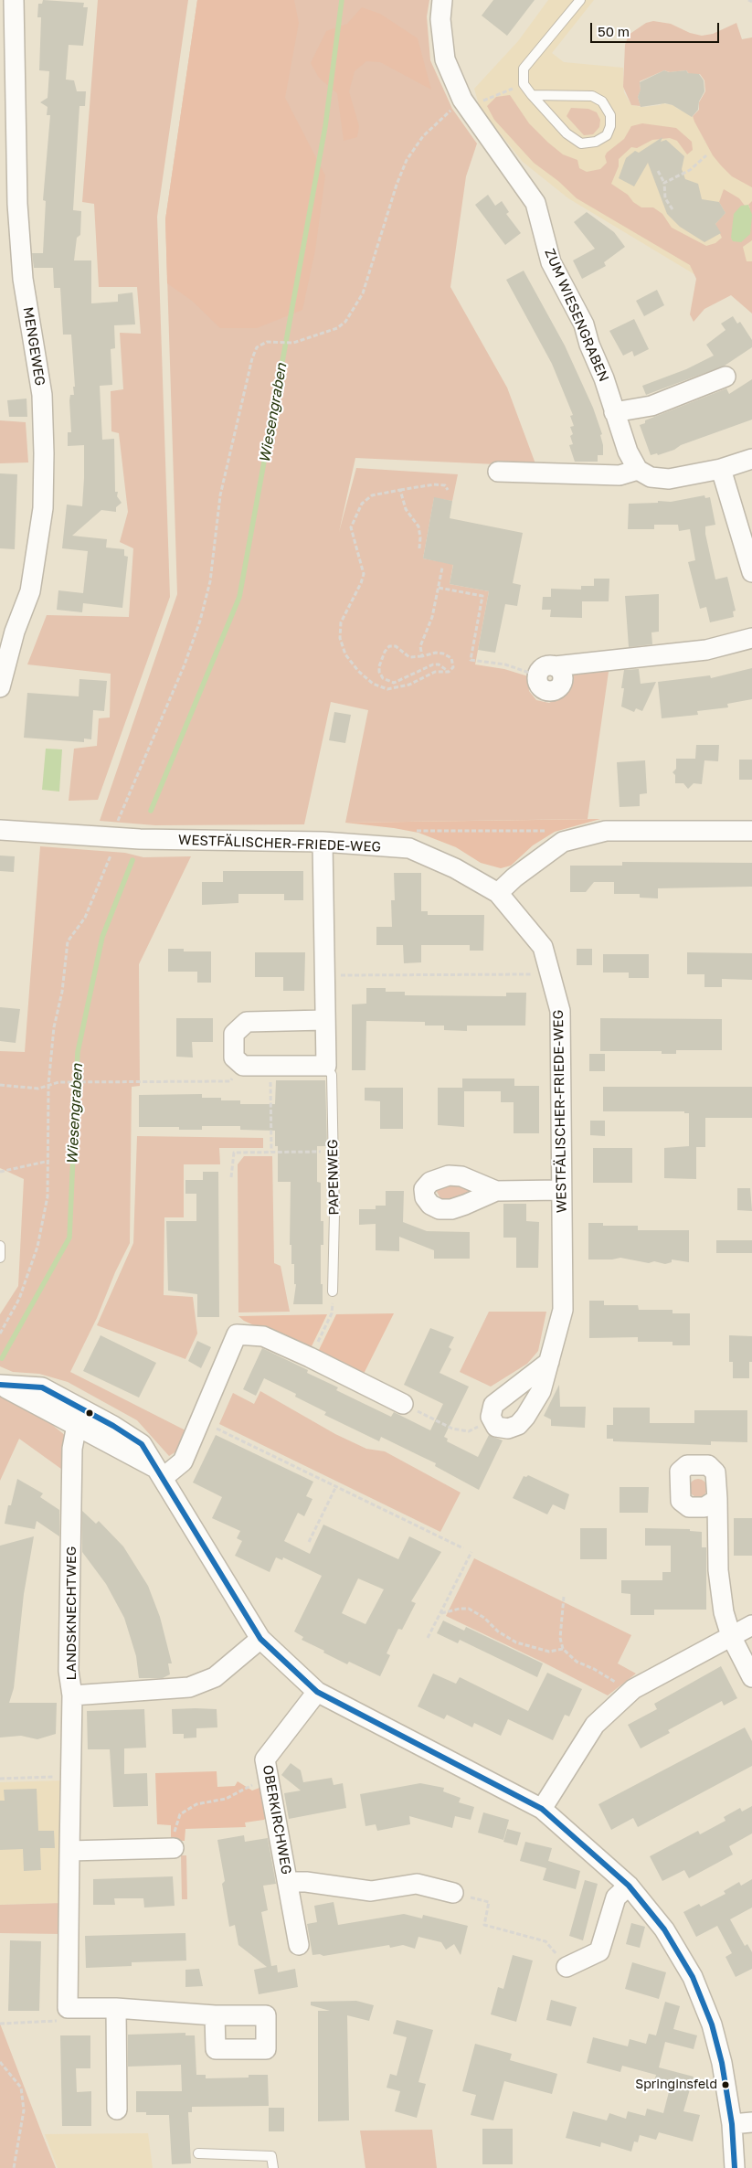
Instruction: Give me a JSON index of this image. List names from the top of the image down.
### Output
{
  "streets": {
    "street": [
      "ZUM WIESENGRABEN",
      "MENGEWEG",
      "WESTFÄLISCHER-FRIEDE-WEG",
      "PAPENWEG",
      "LANDSKNECHTWEG",
      "OBERKIRCHWEG"
    ]
  },
  "crossings": [
    ["WESTFÄLISCHER-FRIEDE-WEG", "PAPENWEG"]
  ],
  "water": ["Wiesengraben"],
  "places": ["Springinsfeld"],
  "scale_bar": "50 m"
}
